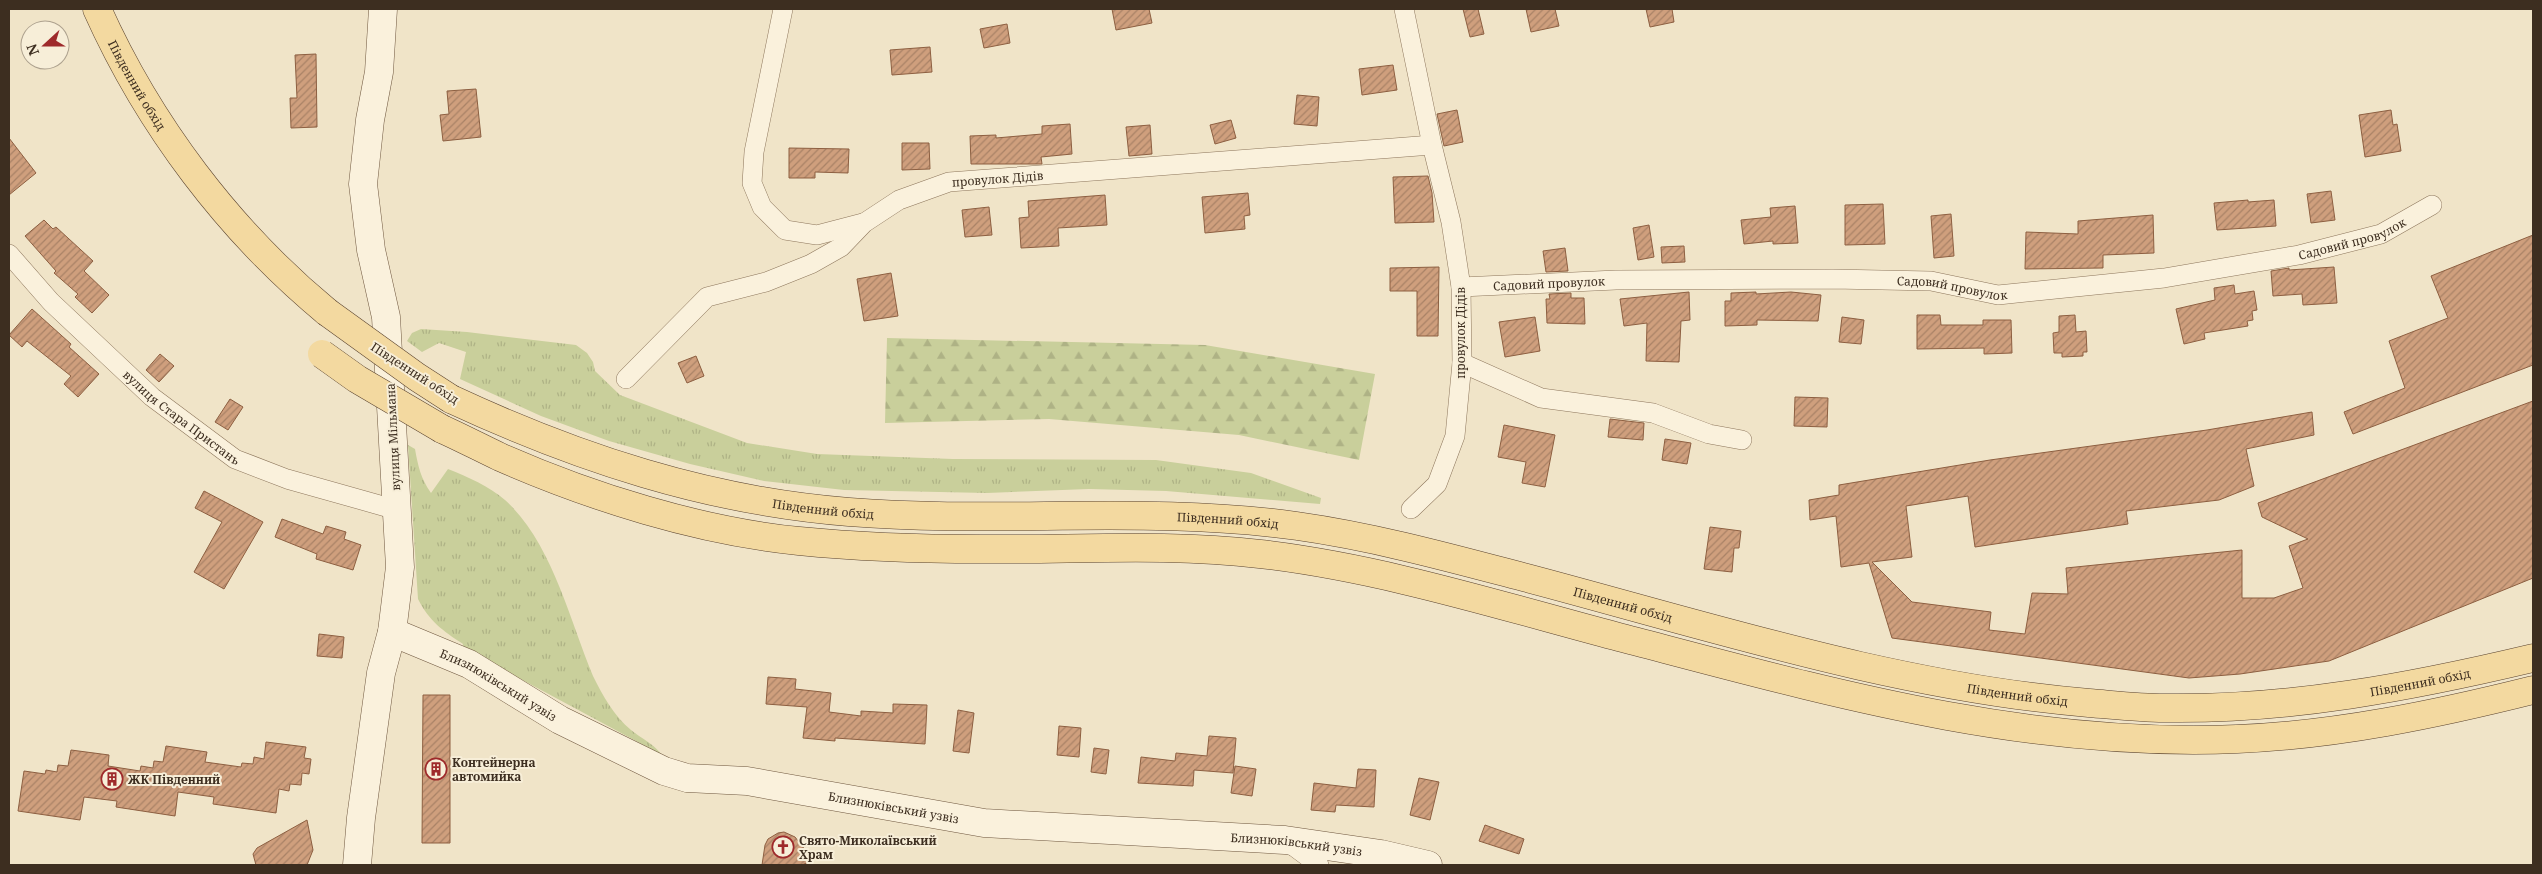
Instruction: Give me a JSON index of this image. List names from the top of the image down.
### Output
{
  "streets": {
    "main road": ["Південний обхід"],
    "street": [
      "провулок Дідів",
      "Садовий провулок",
      "вулиця Стара Пристань",
      "вулиця Мільмана",
      "Близнюківський узвіз"
    ]
  },
  "crossings": [
    ["провулок Дідів", "Садовий провулок"],
    ["вулиця Стара Пристань", "вулиця Мільмана"],
    ["вулиця Мільмана", "Близнюківський узвіз"]
  ],
  "places": {
    "building": ["Контейнерна автомийка", "ЖК Південний"],
    "church": ["Свято-Миколаївський Храм"]
  },
  "north": "left"
}
